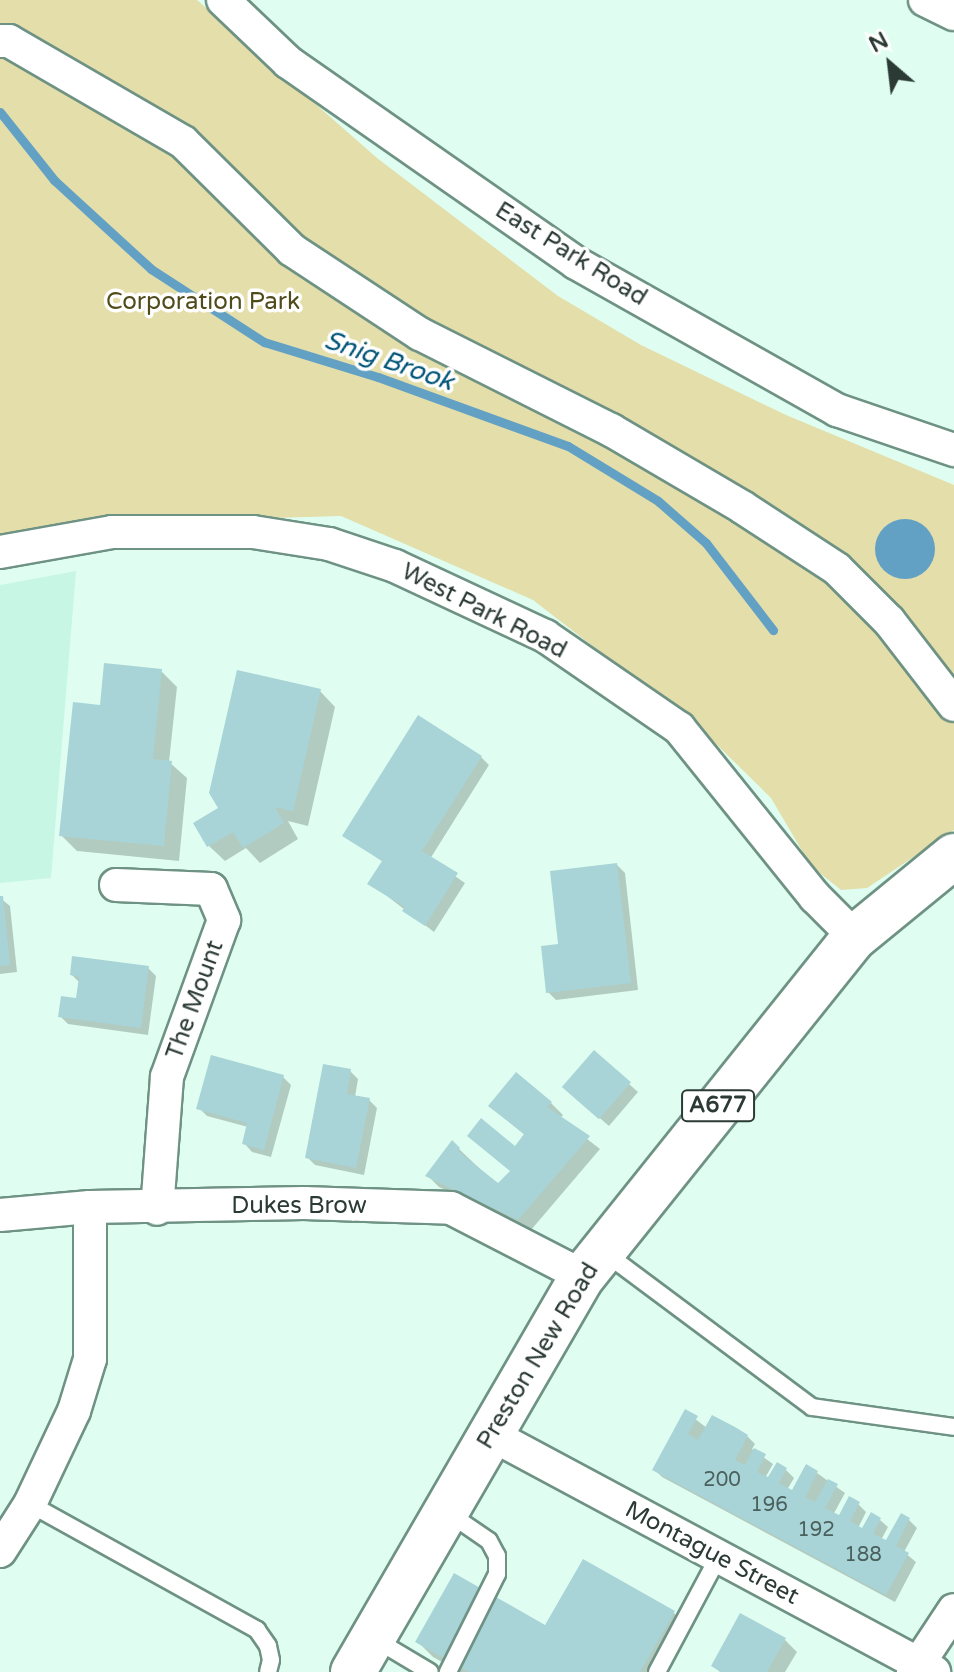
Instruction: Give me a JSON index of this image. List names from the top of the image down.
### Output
{
  "streets": {
    "highway": ["A677", "Preston New Road"],
    "street": [
      "East Park Road",
      "West Park Road",
      "The Mount",
      "Dukes Brow",
      "Montague Street"
    ]
  },
  "crossings": [
    ["West Park Road", "Preston New Road"],
    ["The Mount", "Dukes Brow"],
    ["Dukes Brow", "Preston New Road"],
    ["Preston New Road", "Montague Street"]
  ],
  "water": ["Snig Brook"],
  "parks": ["Corporation Park"],
  "house_numbers": [
    "200",
    "196",
    "192",
    "188"
  ],
  "north": "top left"
}
